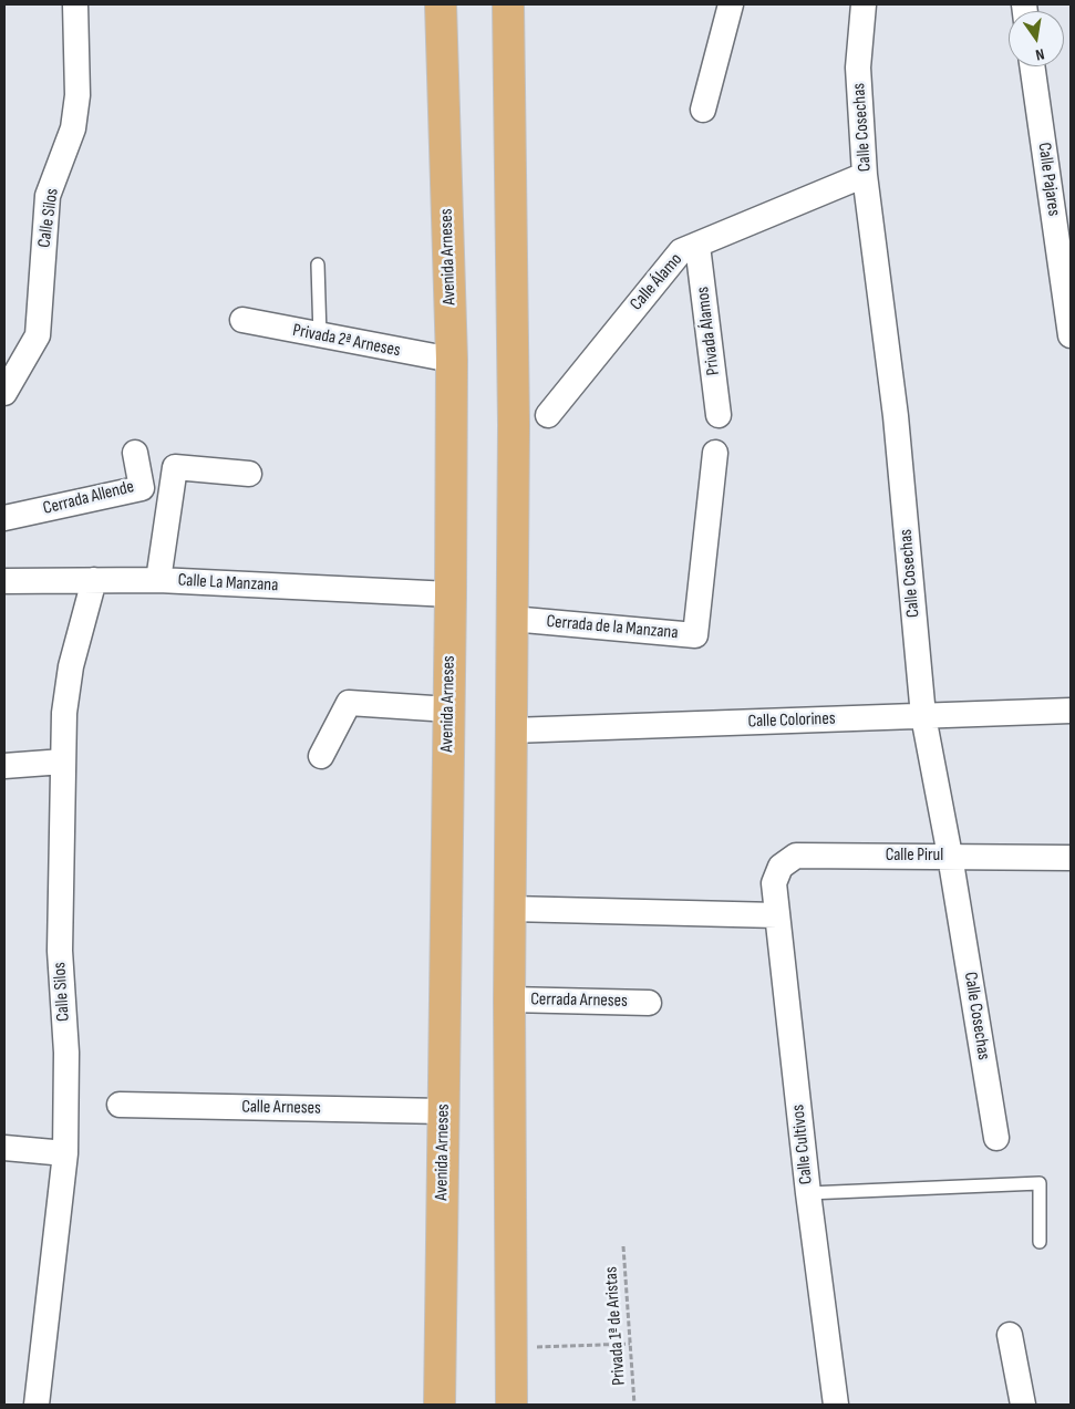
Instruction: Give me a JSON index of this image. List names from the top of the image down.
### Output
{
  "streets": {
    "main road": ["Avenida Arneses"],
    "street": [
      "Calle Cosechas",
      "Calle Pajares",
      "Calle Silos",
      "Calle Álamo",
      "Privada Álamos",
      "Privada 2ª Arneses",
      "Cerrada Allende",
      "Calle La Manzana",
      "Cerrada de la Manzana",
      "Calle Colorines",
      "Calle Pirul",
      "Cerrada Arneses",
      "Calle Arneses",
      "Calle Cultivos"
    ],
    "path": ["Privada 1ª de Aristas"]
  },
  "crossings": [
    ["Calle Cosechas", "Calle Álamo"],
    ["Calle Cosechas", "Calle Colorines"],
    ["Calle Cosechas", "Calle Pirul"],
    ["Calle Silos", "Calle La Manzana"],
    ["Avenida Arneses", "Privada 2ª Arneses"],
    ["Avenida Arneses", "Calle La Manzana"],
    ["Avenida Arneses", "Calle Arneses"],
    ["Calle Álamo", "Privada Álamos"],
    ["Calle Pirul", "Calle Cultivos"]
  ],
  "north": "bottom"
}
